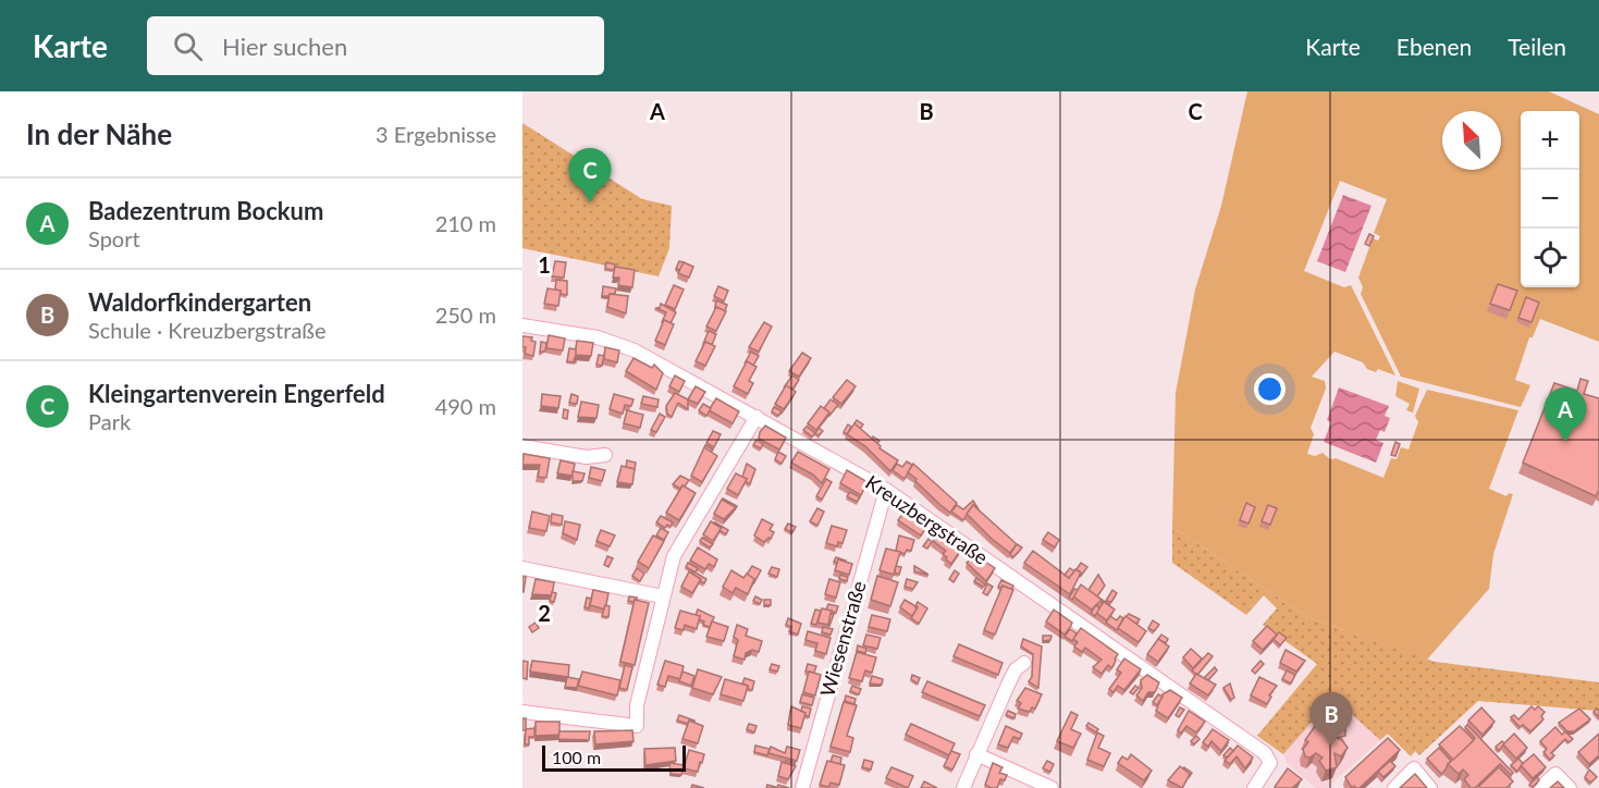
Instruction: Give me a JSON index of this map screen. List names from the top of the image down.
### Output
{
  "streets": {
    "street": ["Kreuzbergstraße", "Wiesenstraße"]
  },
  "crossings": [
    ["Kreuzbergstraße", "Wiesenstraße"]
  ],
  "scale_bar": "100 m",
  "north": "top left",
  "page": {
    "header": "Karte",
    "search": "Hier suchen",
    "nav": ["Karte", "Ebenen", "Teilen"],
    "heading": ["In der Nähe", "3 Ergebnisse"],
    "map_buttons": ["+", "−"],
    "pins": ["C", "A", "B"],
    "list": [
      {
        "mark": "A",
        "name": "Badezentrum Bockum",
        "note": "Sport",
        "value": "210 m"
      },
      {
        "mark": "B",
        "name": "Waldorfkindergarten",
        "note": "Schule · Kreuzbergstraße",
        "value": "250 m"
      },
      {
        "mark": "C",
        "name": "Kleingartenverein Engerfeld",
        "note": "Park",
        "value": "490 m"
      }
    ],
    "scale": "100 m"
  },
  "grid": {
    "columns": ["A", "B", "C"],
    "rows": ["1", "2"]
  }
}
